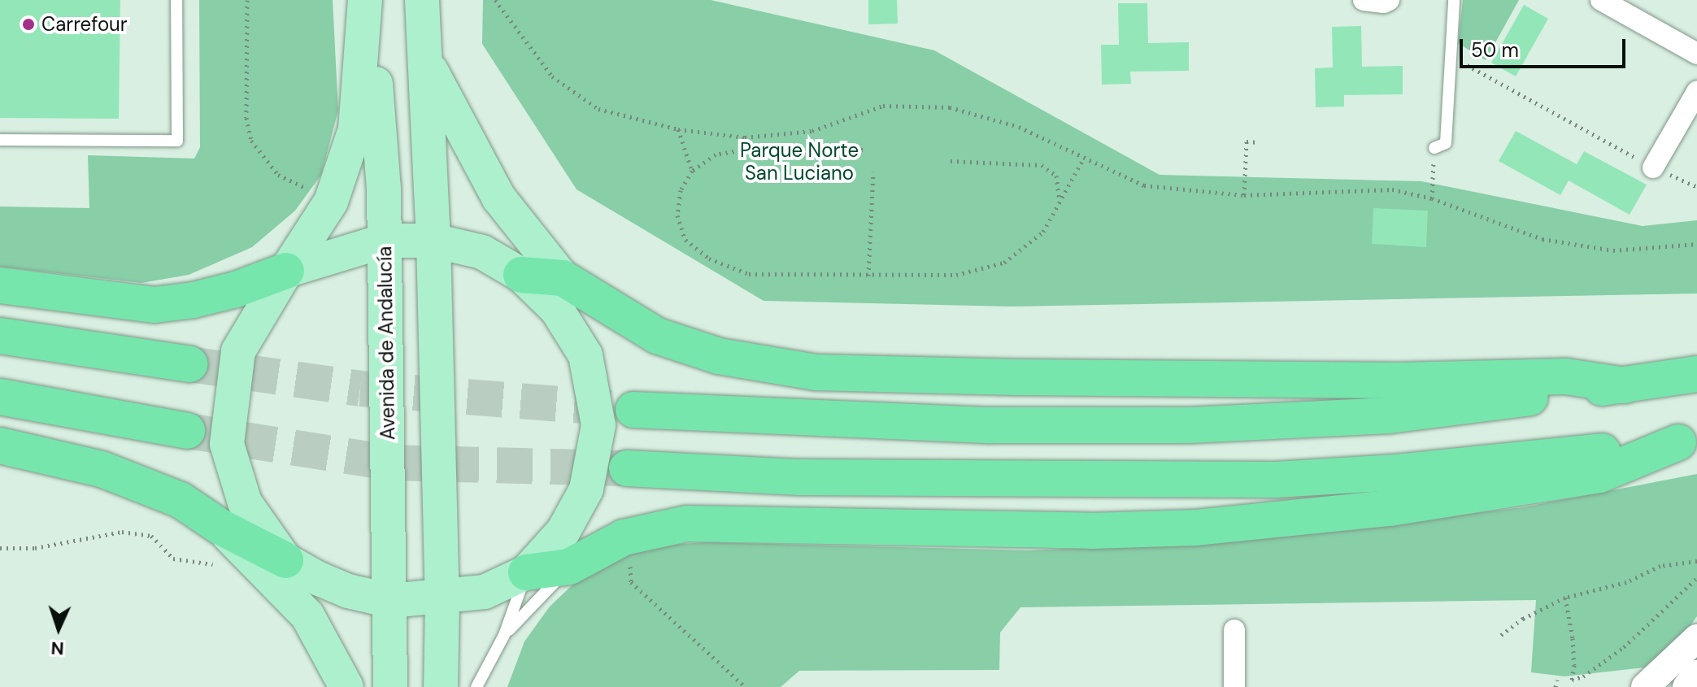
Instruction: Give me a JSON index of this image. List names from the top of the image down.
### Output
{
  "streets": {
    "main road": ["Avenida de Andalucía"]
  },
  "parks": ["Parque Norte San Luciano"],
  "places": ["Carrefour"],
  "scale_bar": "50 m",
  "north": "bottom"
}
